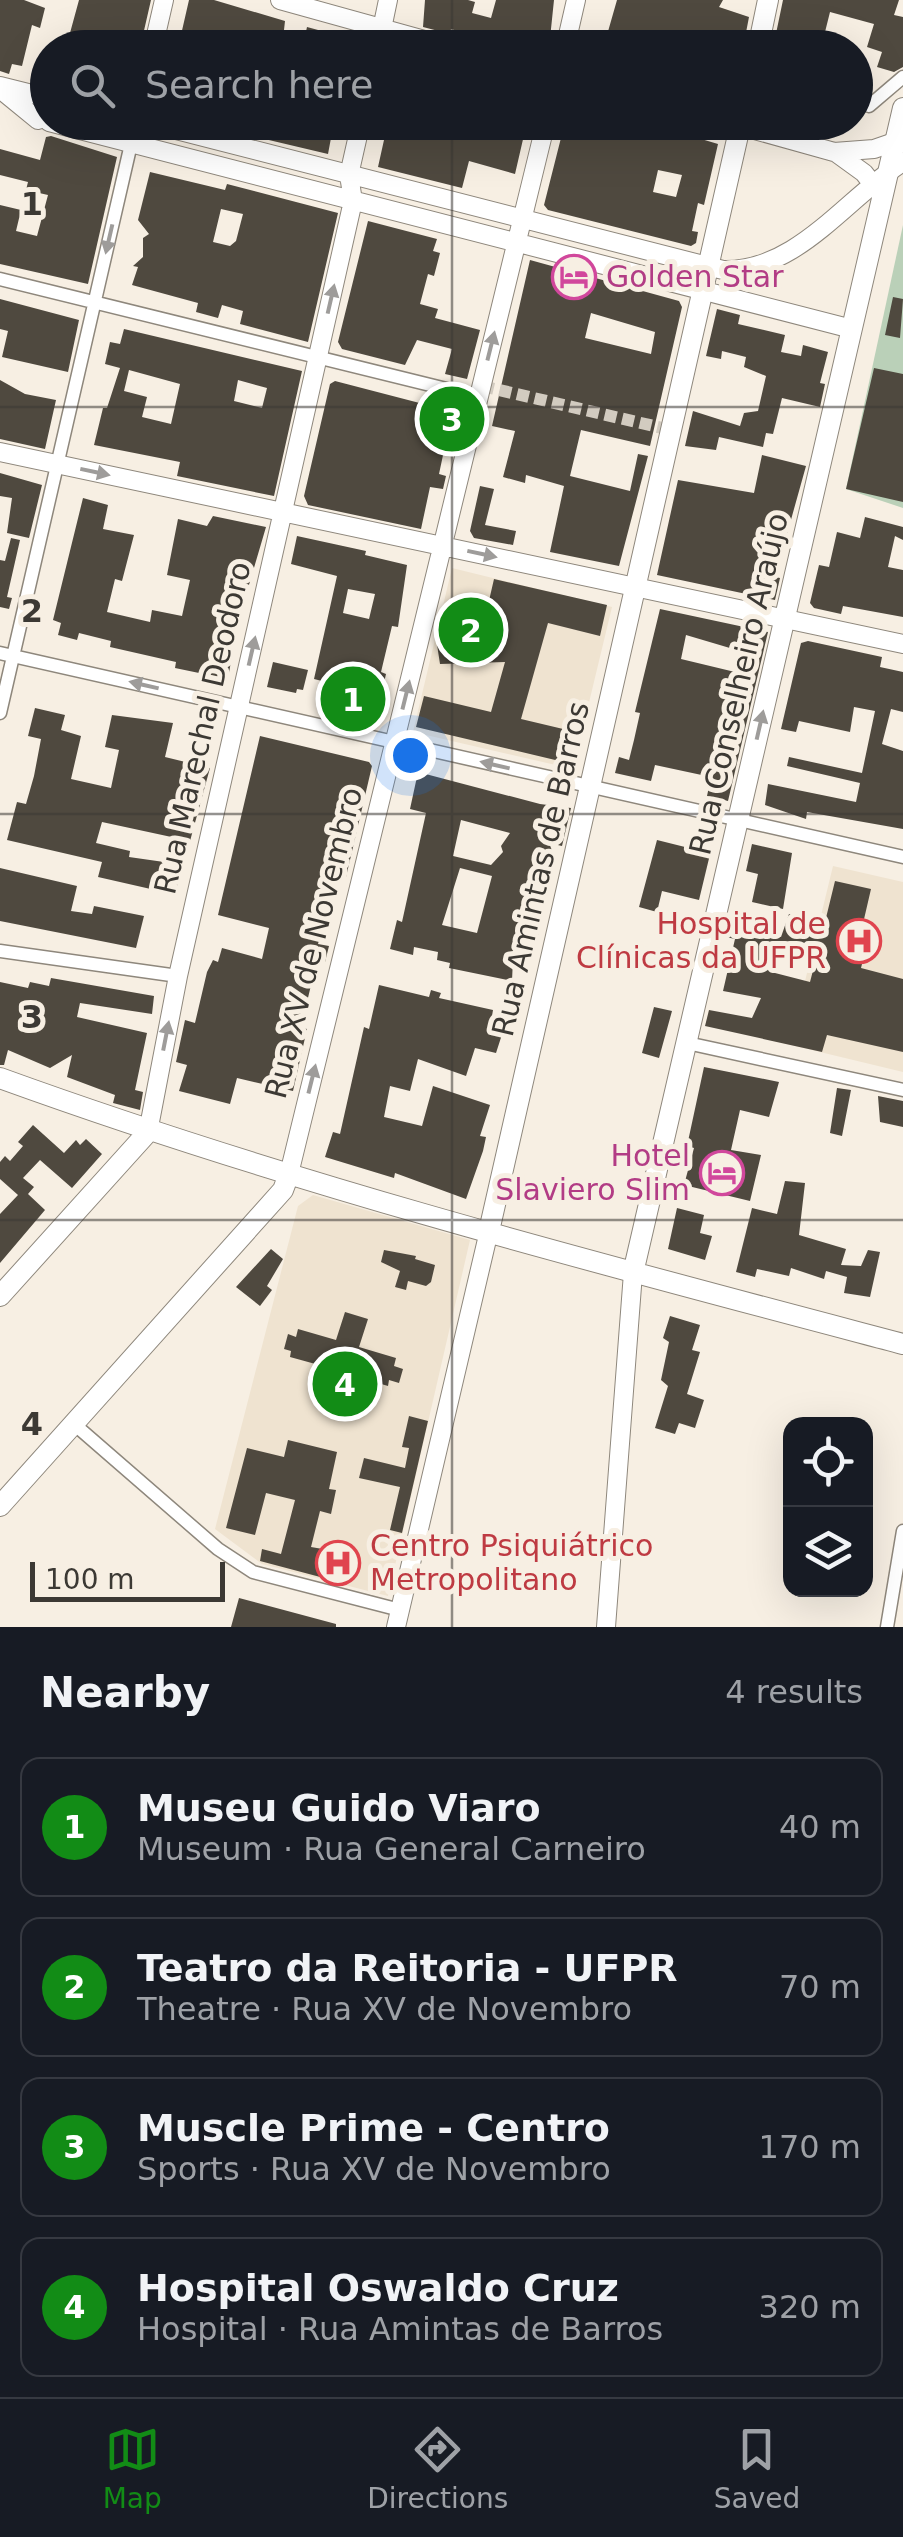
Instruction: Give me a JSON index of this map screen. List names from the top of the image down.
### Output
{
  "streets": {
    "main road": [
      "Rua Conselheiro Araújo",
      "Rua Marechal Deodoro",
      "Rua Amintas de Barros",
      "Rua XV de Novembro"
    ]
  },
  "one_way": ["Rua Marechal Deodoro", "Rua XV de Novembro"],
  "places": {
    "hotel": ["Golden Star", "Hotel Slaviero Slim"],
    "hospital": ["Hospital de Clínicas da UFPR", "Centro Psiquiátrico Metropolitano"]
  },
  "scale_bar": "100 m",
  "page": {
    "search": "Search here",
    "pins": [
      "3",
      "2",
      "1",
      "4"
    ],
    "scale": "100 m",
    "heading": ["Nearby", "4 results"],
    "list": [
      {
        "mark": "1",
        "name": "Museu Guido Viaro",
        "note": "Museum · Rua General Carneiro",
        "value": "40 m"
      },
      {
        "mark": "2",
        "name": "Teatro da Reitoria - UFPR",
        "note": "Theatre · Rua XV de Novembro",
        "value": "70 m"
      },
      {
        "mark": "3",
        "name": "Muscle Prime - Centro",
        "note": "Sports · Rua XV de Novembro",
        "value": "170 m"
      },
      {
        "mark": "4",
        "name": "Hospital Oswaldo Cruz",
        "note": "Hospital · Rua Amintas de Barros",
        "value": "320 m"
      }
    ],
    "nav": ["Map", "Directions", "Saved"]
  },
  "grid": {
    "rows": [
      "1",
      "2",
      "3",
      "4"
    ]
  }
}
